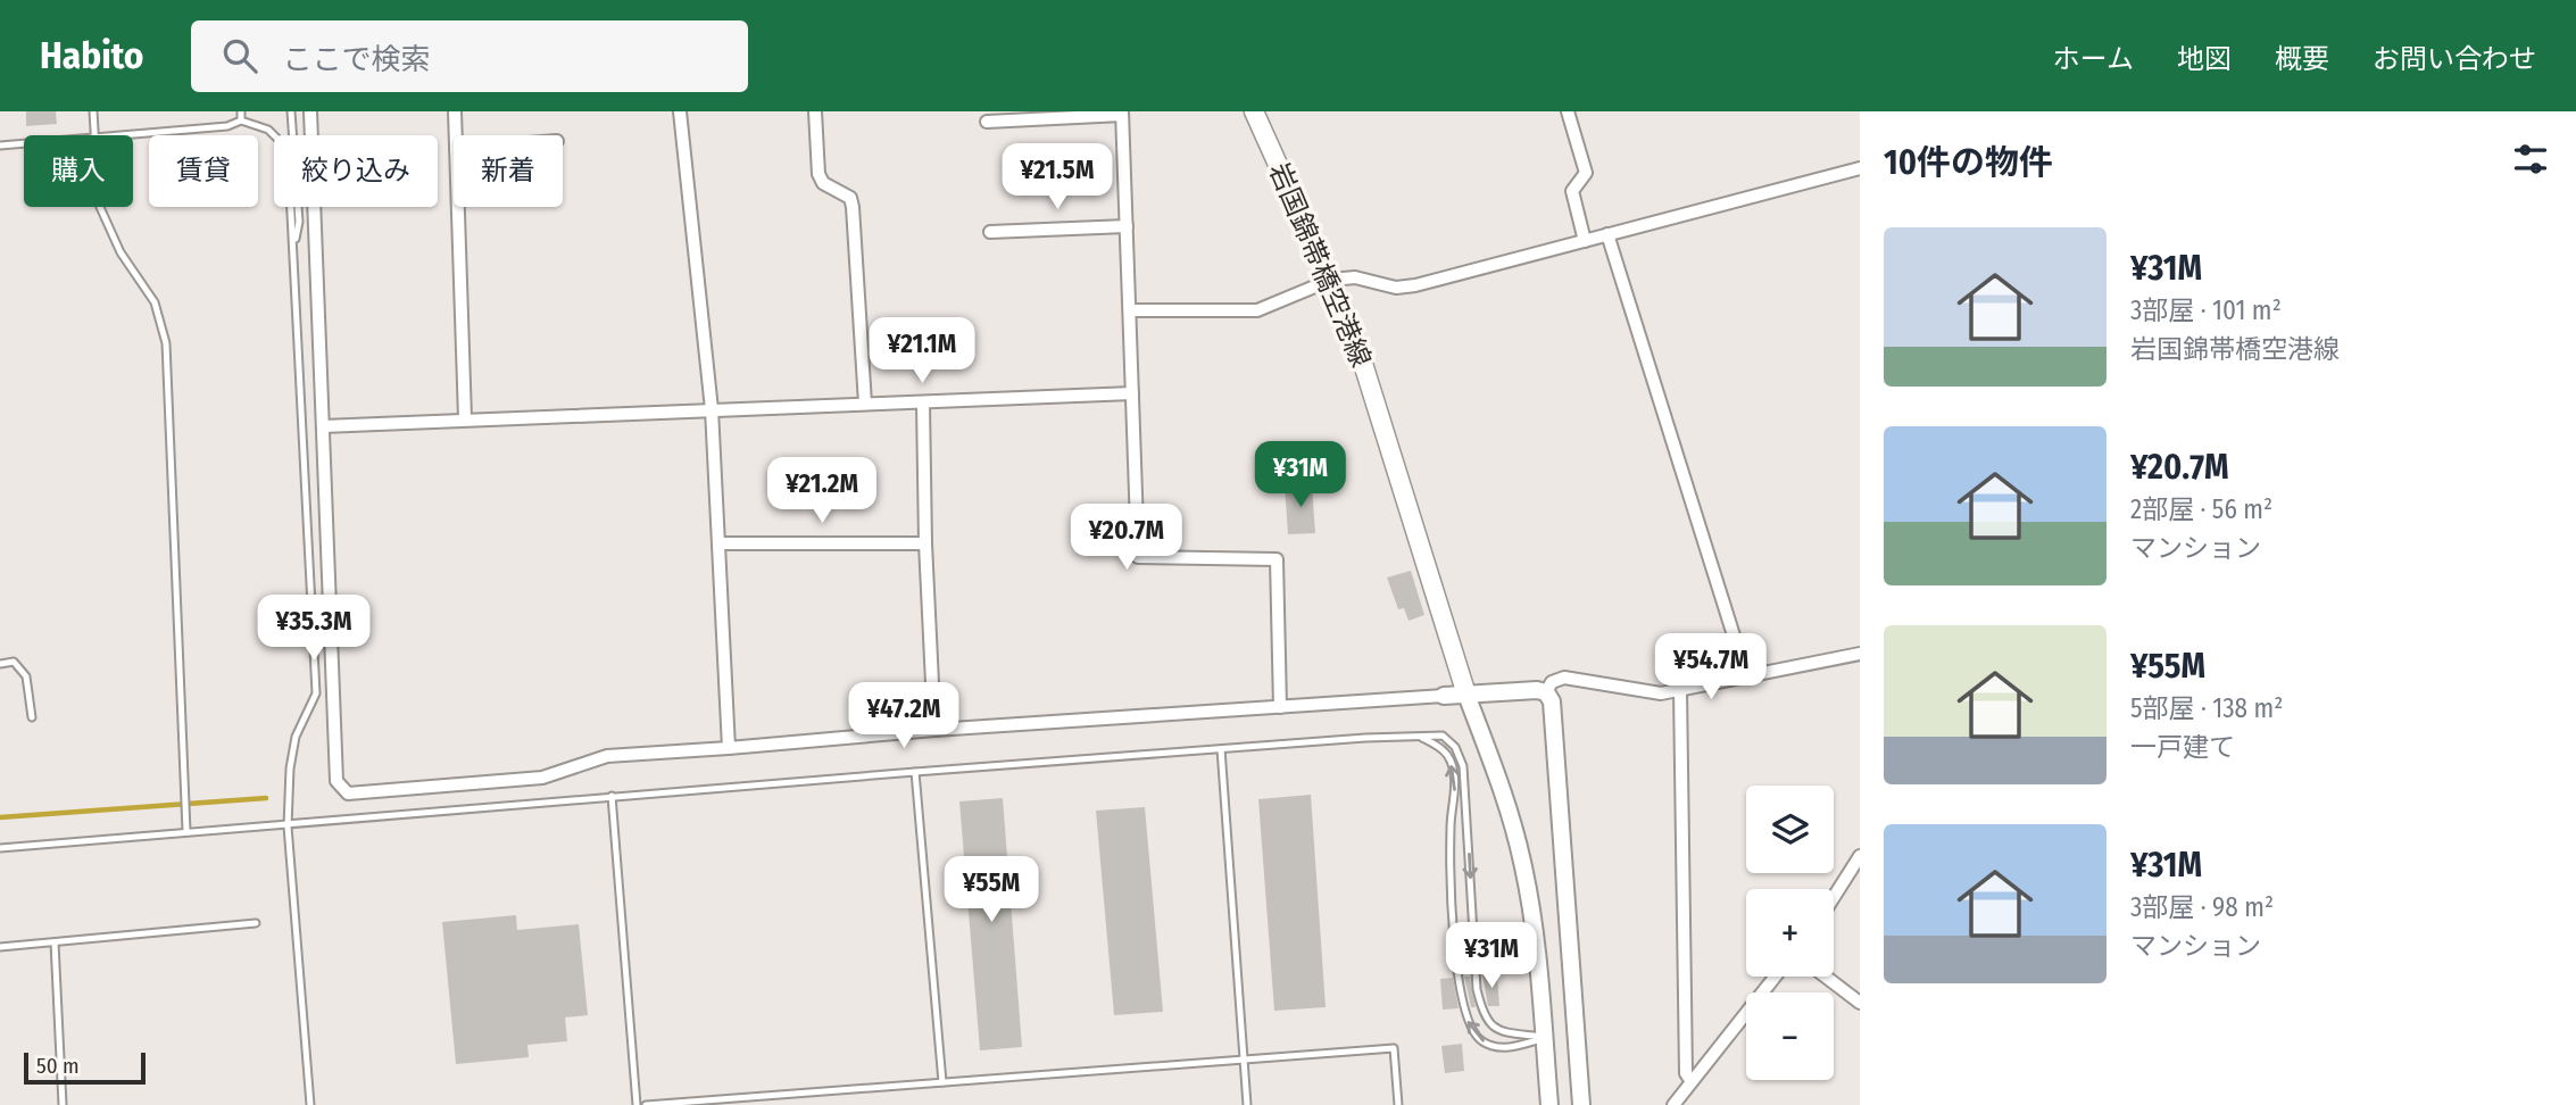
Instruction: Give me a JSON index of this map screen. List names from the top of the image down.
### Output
{
  "streets": {
    "main road": ["岩国錦帯橋空港線"]
  },
  "scale_bar": "50 m",
  "page": {
    "header": "Habito",
    "search": "ここで検索",
    "nav": [
      "ホーム",
      "地図",
      "概要",
      "お問い合わせ"
    ],
    "heading": "10件の物件",
    "chip": [
      "購入",
      "賃貸",
      "絞り込み",
      "新着"
    ],
    "price": [
      "¥21.5M",
      "¥21.1M",
      "¥31M",
      "¥21.2M",
      "¥20.7M",
      "¥35.3M",
      "¥54.7M",
      "¥47.2M",
      "¥55M",
      "¥31M"
    ],
    "list": [
      {
        "name": "¥31M",
        "note": "3部屋 · 101 m² · 岩国錦帯橋空港線"
      },
      {
        "name": "¥20.7M",
        "note": "2部屋 · 56 m² · マンション"
      },
      {
        "name": "¥55M",
        "note": "5部屋 · 138 m² · 一戸建て"
      },
      {
        "name": "¥31M",
        "note": "3部屋 · 98 m² · マンション"
      }
    ],
    "map_buttons": ["+", "−"],
    "scale": "50 m"
  }
}
